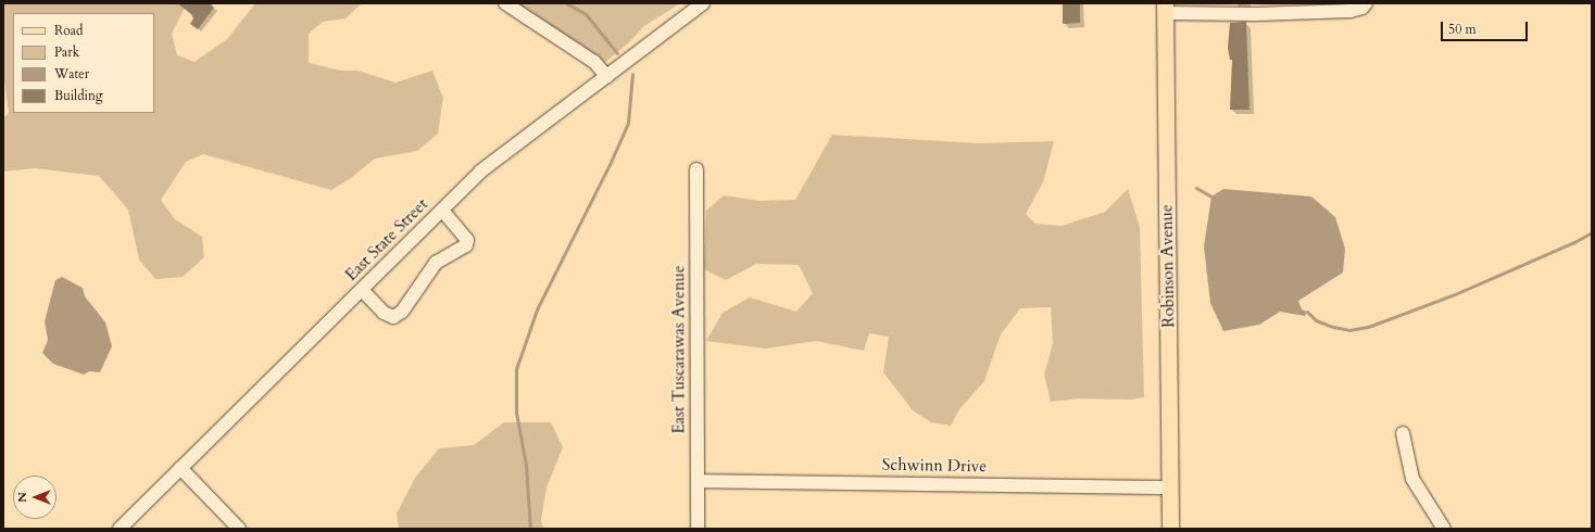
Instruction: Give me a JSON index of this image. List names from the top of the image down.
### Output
{
  "streets": {
    "main road": ["Robinson Avenue"],
    "street": ["East State Street", "East Tuscarawas Avenue", "Schwinn Drive"]
  },
  "crossings": [
    ["Robinson Avenue", "Schwinn Drive"],
    ["East Tuscarawas Avenue", "Schwinn Drive"]
  ],
  "legend": [
    "Road",
    "Park",
    "Water",
    "Building"
  ],
  "scale_bar": "50 m",
  "north": "left"
}
